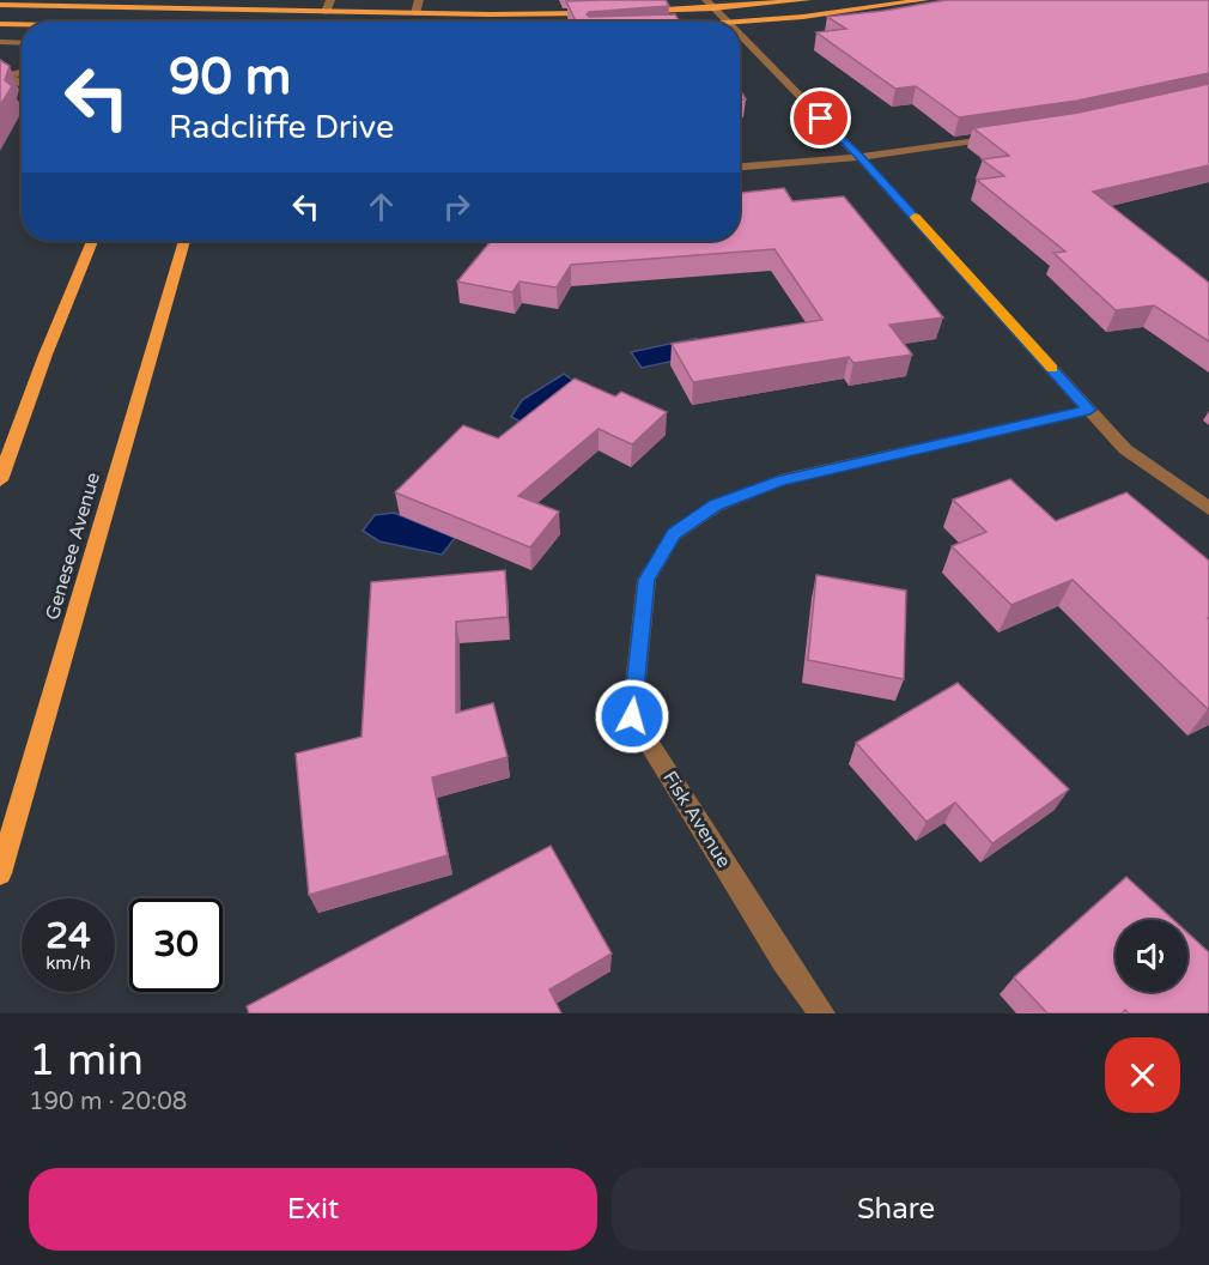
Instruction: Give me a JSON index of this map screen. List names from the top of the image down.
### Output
{
  "streets": {
    "main road": ["Genesee Avenue"],
    "street": ["Fisk Avenue"]
  },
  "page": {
    "turn": ["90 m", "Radcliffe Drive"],
    "speed": "24 km/h",
    "limit": "30",
    "heading": ["1 min", "190 m · 20:08"],
    "buttons": ["Exit", "Share"]
  }
}
